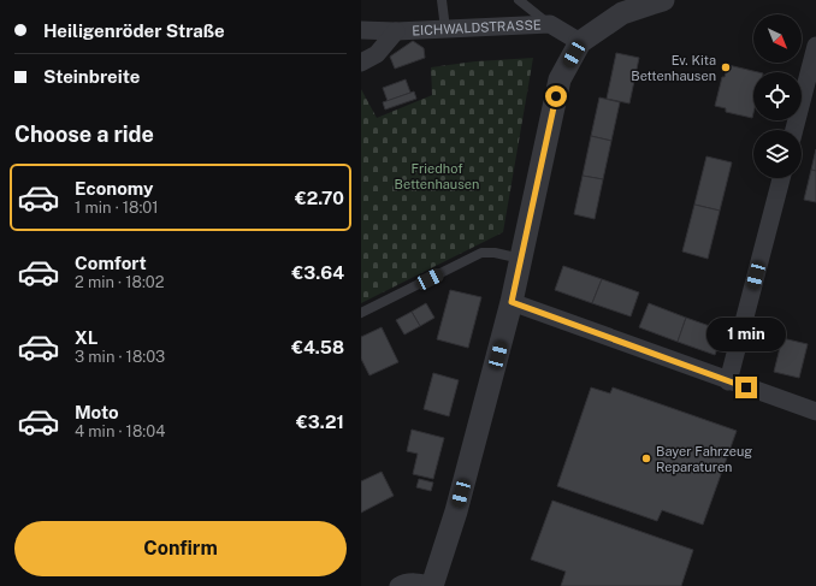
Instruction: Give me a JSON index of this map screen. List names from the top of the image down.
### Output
{
  "streets": {
    "street": ["EICHWALDSTRASSE"]
  },
  "parks": ["Friedhof Bettenhausen"],
  "places": ["Ev. Kita Bettenhausen", "Bayer Fahrzeug Reparaturen"],
  "north": "bottom right",
  "page": {
    "banner": ["Heiligenröder Straße", "Steinbreite"],
    "heading": "Choose a ride",
    "list": [
      {
        "name": "Economy",
        "note": "1 min · 18:01",
        "value": "€2.70"
      },
      {
        "name": "Comfort",
        "note": "2 min · 18:02",
        "value": "€3.64"
      },
      {
        "name": "XL",
        "note": "3 min · 18:03",
        "value": "€4.58"
      },
      {
        "name": "Moto",
        "note": "4 min · 18:04",
        "value": "€3.21"
      }
    ],
    "bubble": "1 min",
    "buttons": "Confirm"
  }
}
